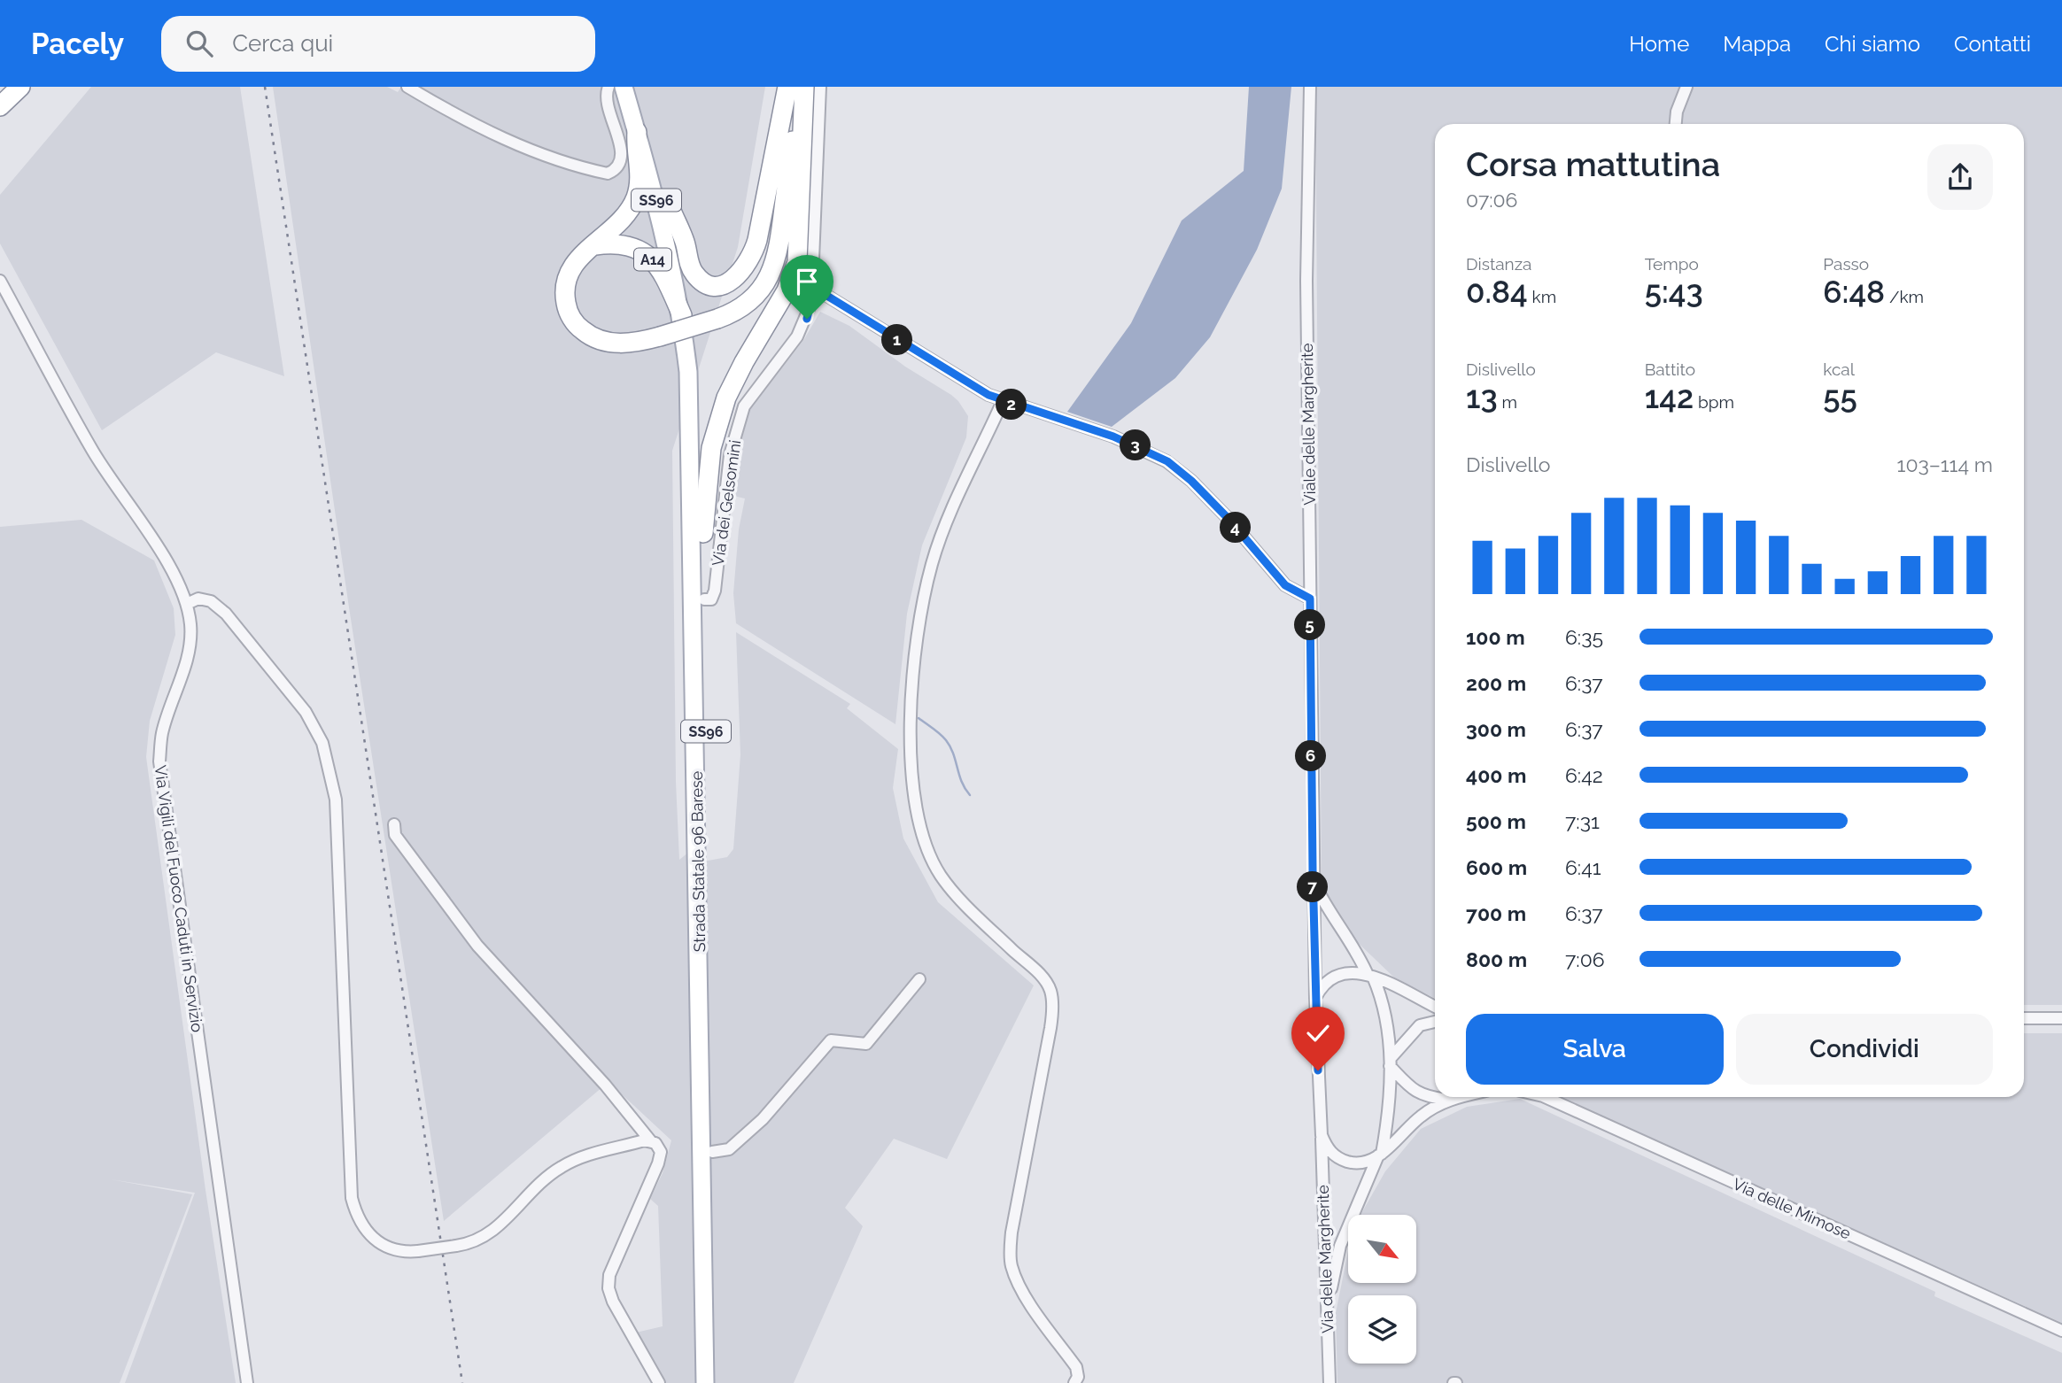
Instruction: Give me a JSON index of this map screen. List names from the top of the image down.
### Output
{
  "streets": {
    "highway": ["A14"],
    "main road": ["SS96", "Strada Statale 96 Barese"],
    "street": [
      "Viale delle Margherite",
      "Via dei Gelsomini",
      "Via Vigili del Fuoco Caduti in Servizio",
      "Via delle Mimose",
      "Via delle Margherite"
    ]
  },
  "crossings": [
    ["A14", "Strada Statale 96 Barese"],
    ["Viale delle Margherite", "Via delle Margherite"],
    ["Via dei Gelsomini", "Strada Statale 96 Barese"]
  ],
  "north": "bottom right",
  "page": {
    "header": "Pacely",
    "search": "Cerca qui",
    "nav": [
      "Home",
      "Mappa",
      "Chi siamo",
      "Contatti"
    ],
    "heading": ["Corsa mattutina", "07:06"],
    "stats": [
      ["Distanza", "0.84 km"],
      ["Tempo", "5:43"],
      ["Passo", "6:48 /km"],
      ["Dislivello", "13 m"],
      ["Battito", "142 bpm"],
      ["kcal", "55"]
    ],
    "pins": [
      "1",
      "2",
      "3",
      "4",
      "5",
      "6",
      "7"
    ],
    "chart": ["Dislivello", "103–114 m"],
    "list": [
      {
        "name": "100 m",
        "note": "6:35"
      },
      {
        "name": "200 m",
        "note": "6:37"
      },
      {
        "name": "300 m",
        "note": "6:37"
      },
      {
        "name": "400 m",
        "note": "6:42"
      },
      {
        "name": "500 m",
        "note": "7:31"
      },
      {
        "name": "600 m",
        "note": "6:41"
      },
      {
        "name": "700 m",
        "note": "6:37"
      },
      {
        "name": "800 m",
        "note": "7:06"
      }
    ],
    "buttons": ["Salva", "Condividi"]
  }
}
